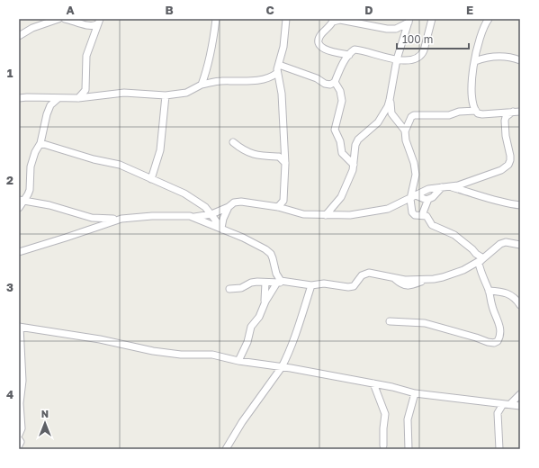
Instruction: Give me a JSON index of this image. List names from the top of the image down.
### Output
{
  "scale_bar": "100 m",
  "north": "top",
  "grid": {
    "columns": [
      "A",
      "B",
      "C",
      "D",
      "E"
    ],
    "rows": [
      "1",
      "2",
      "3",
      "4"
    ]
  }
}
